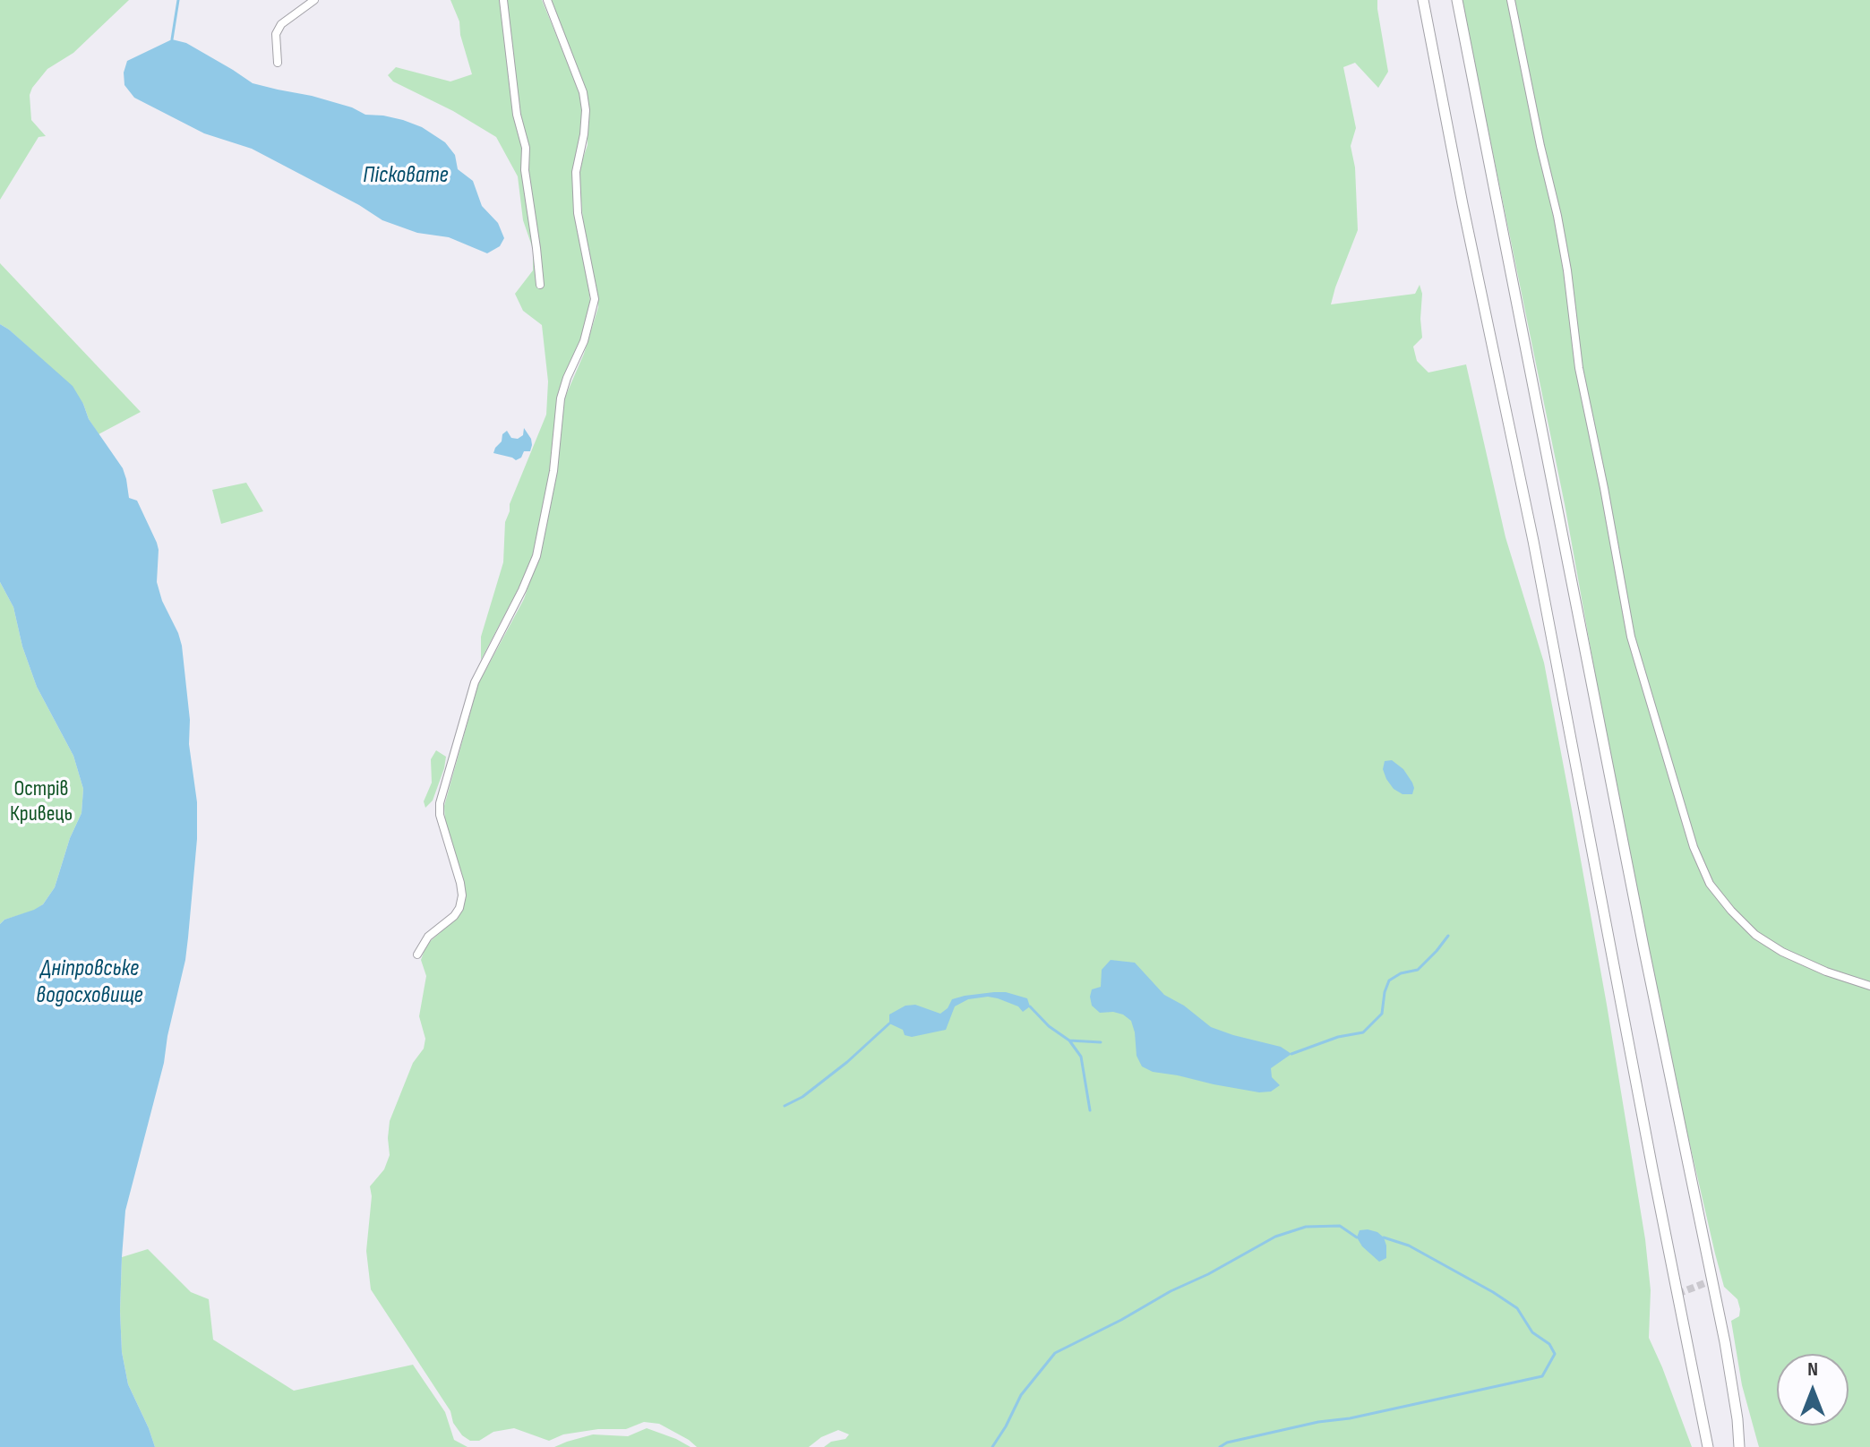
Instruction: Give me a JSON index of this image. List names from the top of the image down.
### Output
{
  "water": ["Пісковате", "Дніпровське водосховище"],
  "parks": ["Острів Кривець"],
  "north": "top"
}
